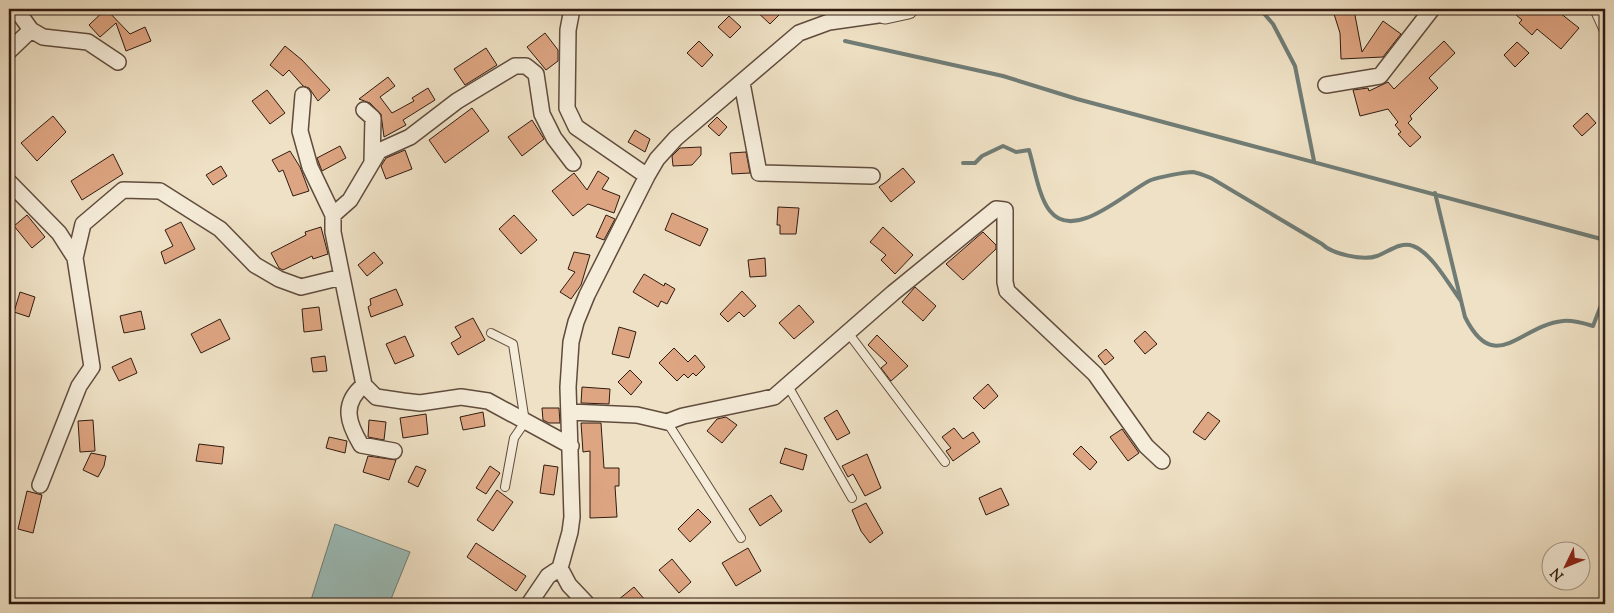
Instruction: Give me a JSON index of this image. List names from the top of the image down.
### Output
{
  "north": "bottom left"
}
